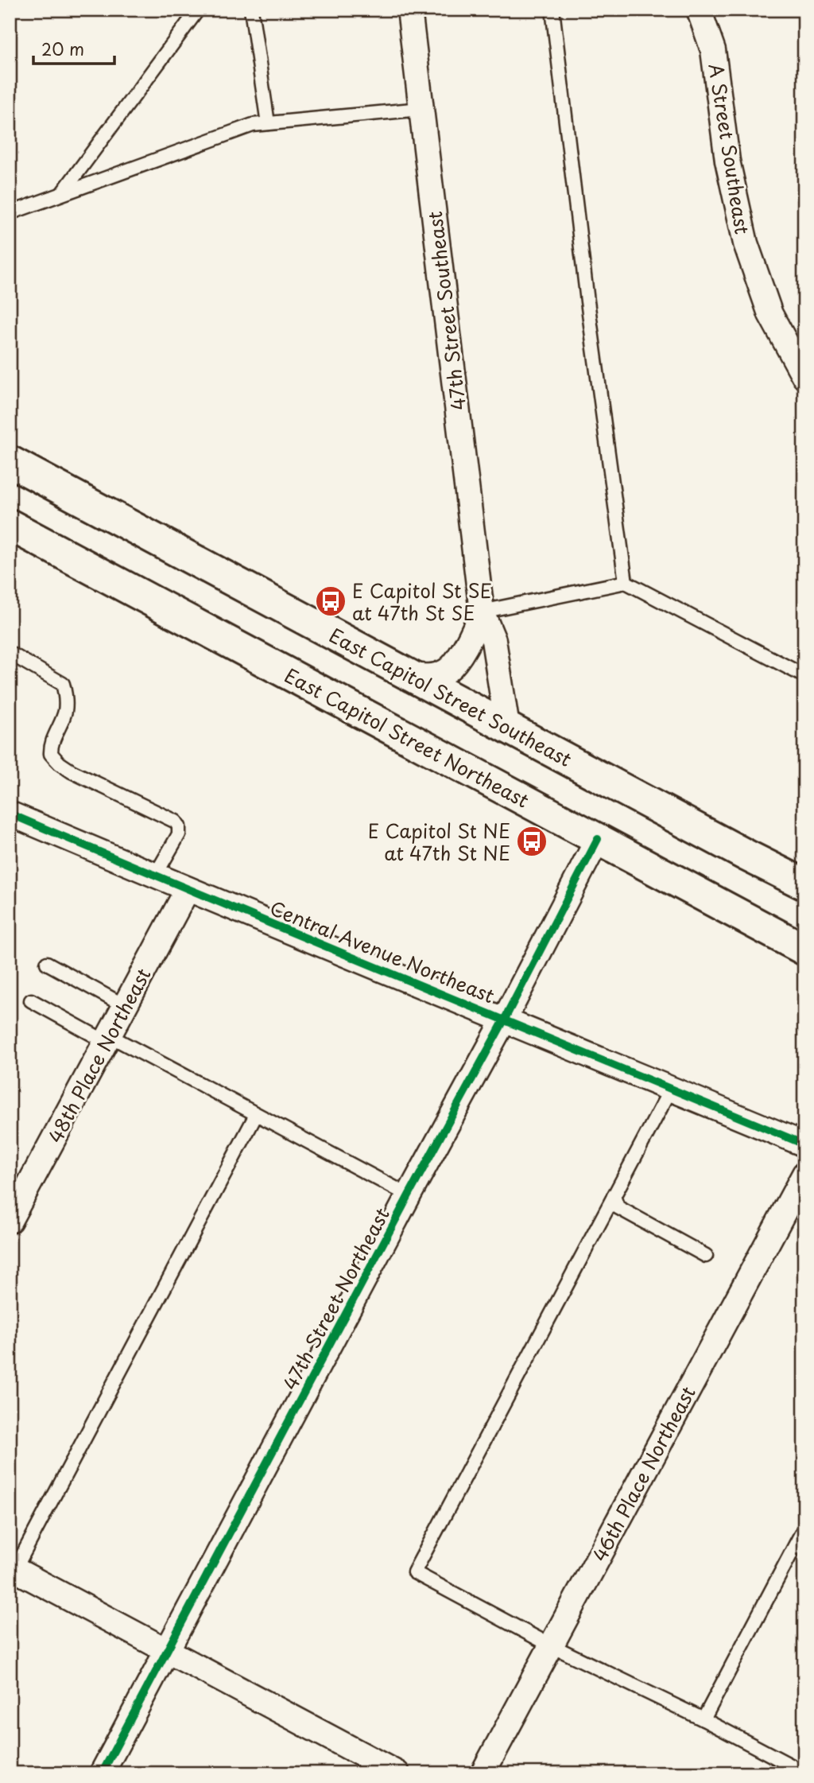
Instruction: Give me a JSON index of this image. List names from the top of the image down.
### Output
{
  "streets": {
    "main road": ["East Capitol Street Southeast", "East Capitol Street Northeast"],
    "street": [
      "A Street Southeast",
      "47th Street Southeast",
      "Central Avenue Northeast",
      "48th Place Northeast",
      "47th Street Northeast",
      "46th Place Northeast"
    ]
  },
  "crossings": [
    ["47th Street Southeast", "East Capitol Street Southeast"],
    ["East Capitol Street Northeast", "47th Street Northeast"],
    ["Central Avenue Northeast", "48th Place Northeast"],
    ["Central Avenue Northeast", "47th Street Northeast"]
  ],
  "places": {
    "bus stop": ["E Capitol St SE at 47th St SE", "E Capitol St NE at 47th St NE"]
  },
  "scale_bar": "20 m"
}
